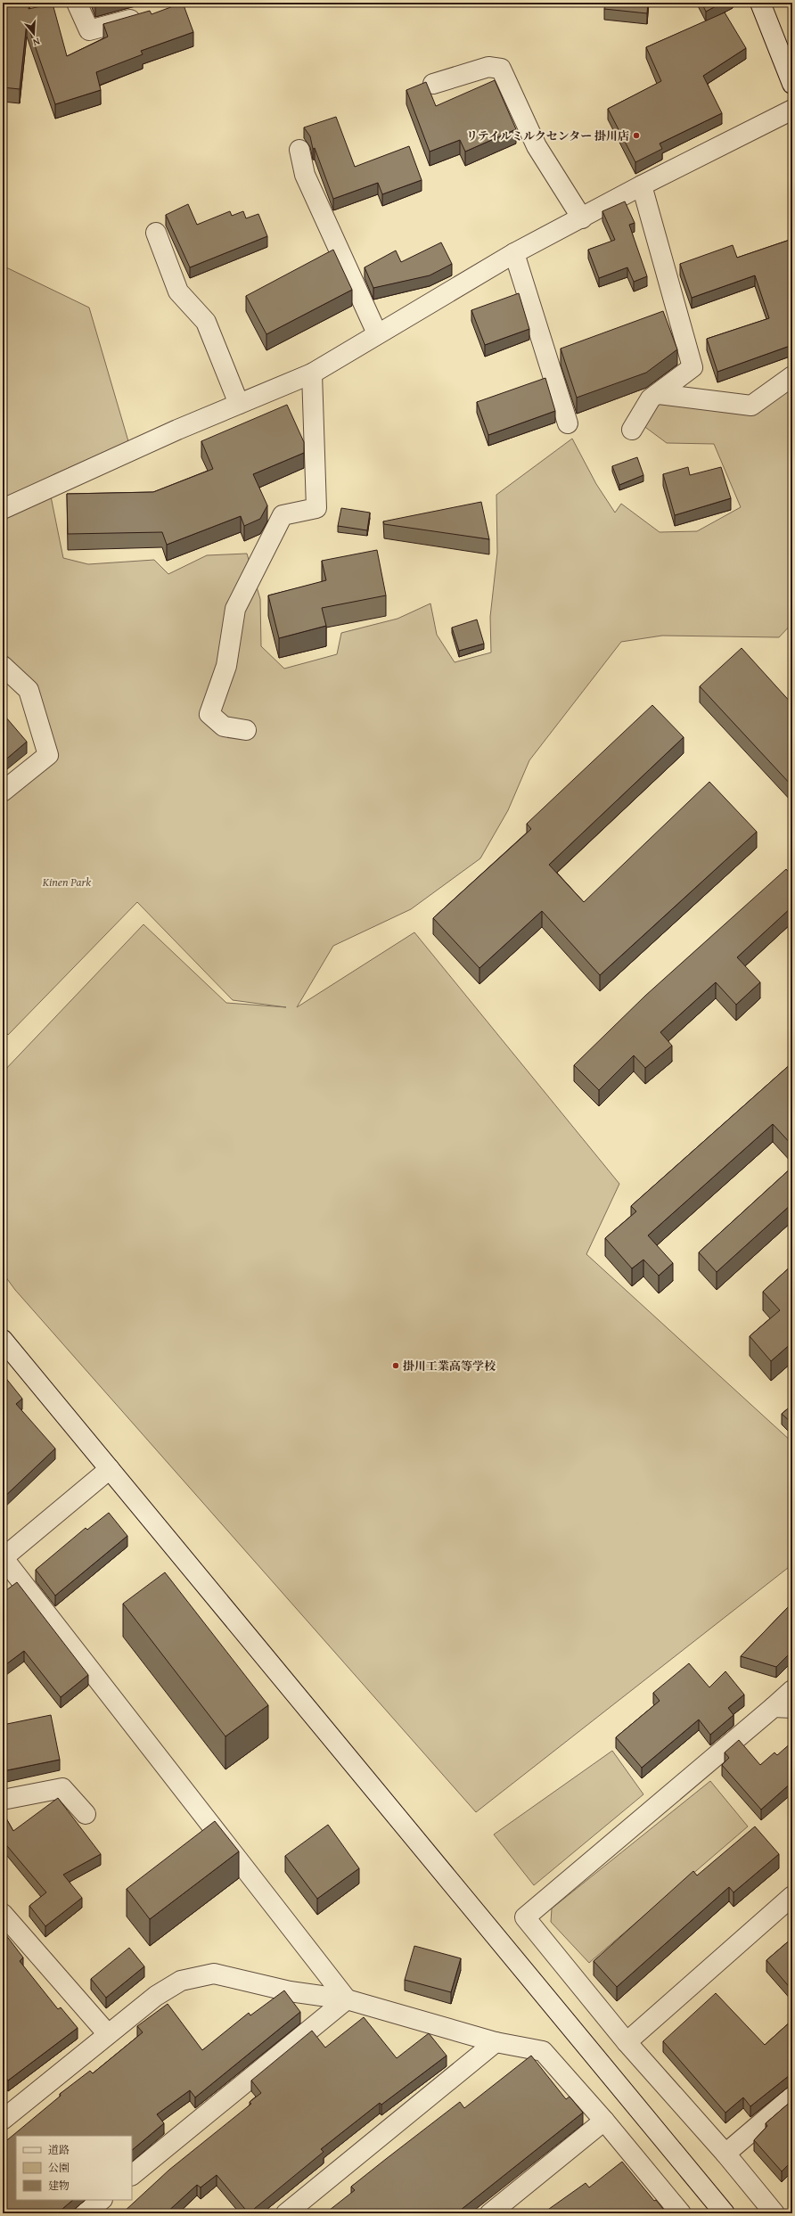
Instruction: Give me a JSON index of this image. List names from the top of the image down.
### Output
{
  "parks": ["Kinen Park"],
  "places": ["リテイルミルクセンター 掛川店", "掛川工業高等学校"],
  "legend": ["道路", "公園", "建物"],
  "north": "bottom"
}
